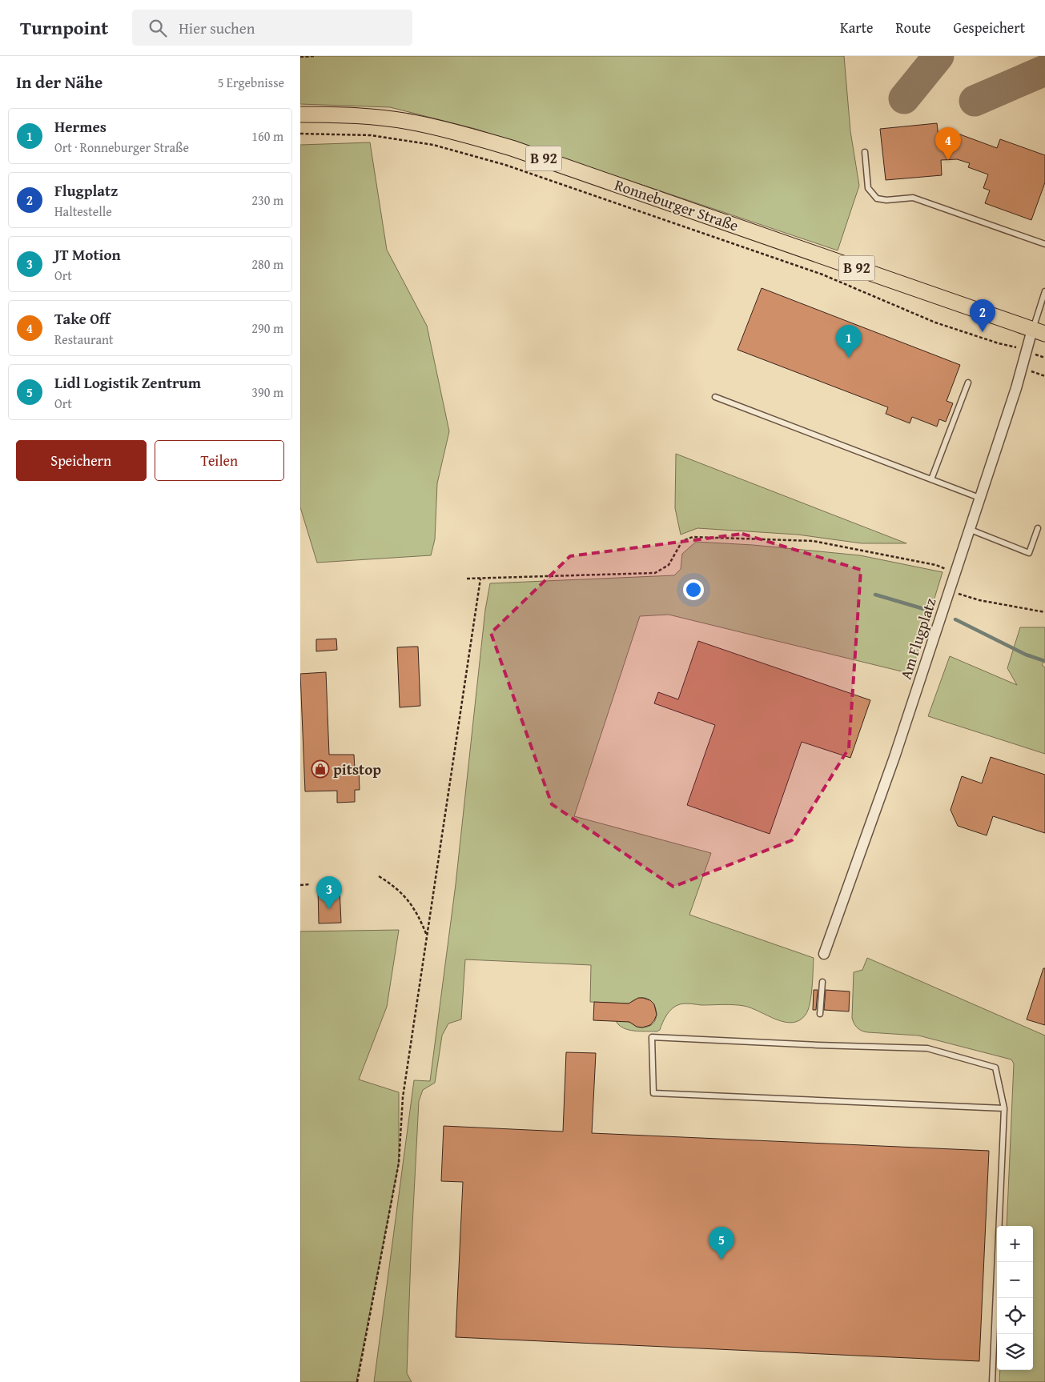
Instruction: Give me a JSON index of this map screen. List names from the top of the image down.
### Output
{
  "streets": {
    "main road": ["B 92", "Ronneburger Straße"],
    "street": ["Am Flugplatz"]
  },
  "crossings": [
    ["Ronneburger Straße", "Am Flugplatz"]
  ],
  "places": {
    "shop": ["pitstop"]
  },
  "page": {
    "header": "Turnpoint",
    "search": "Hier suchen",
    "nav": ["Karte", "Route", "Gespeichert"],
    "heading": ["In der Nähe", "5 Ergebnisse"],
    "list": [
      {
        "mark": "1",
        "name": "Hermes",
        "note": "Ort · Ronneburger Straße",
        "value": "160 m"
      },
      {
        "mark": "2",
        "name": "Flugplatz",
        "note": "Haltestelle",
        "value": "230 m"
      },
      {
        "mark": "3",
        "name": "JT Motion",
        "note": "Ort",
        "value": "280 m"
      },
      {
        "mark": "4",
        "name": "Take Off",
        "note": "Restaurant",
        "value": "290 m"
      },
      {
        "mark": "5",
        "name": "Lidl Logistik Zentrum",
        "note": "Ort",
        "value": "390 m"
      }
    ],
    "pins": [
      "4",
      "2",
      "1",
      "3",
      "5"
    ],
    "buttons": ["Speichern", "Teilen"],
    "map_buttons": ["+", "−"]
  }
}
